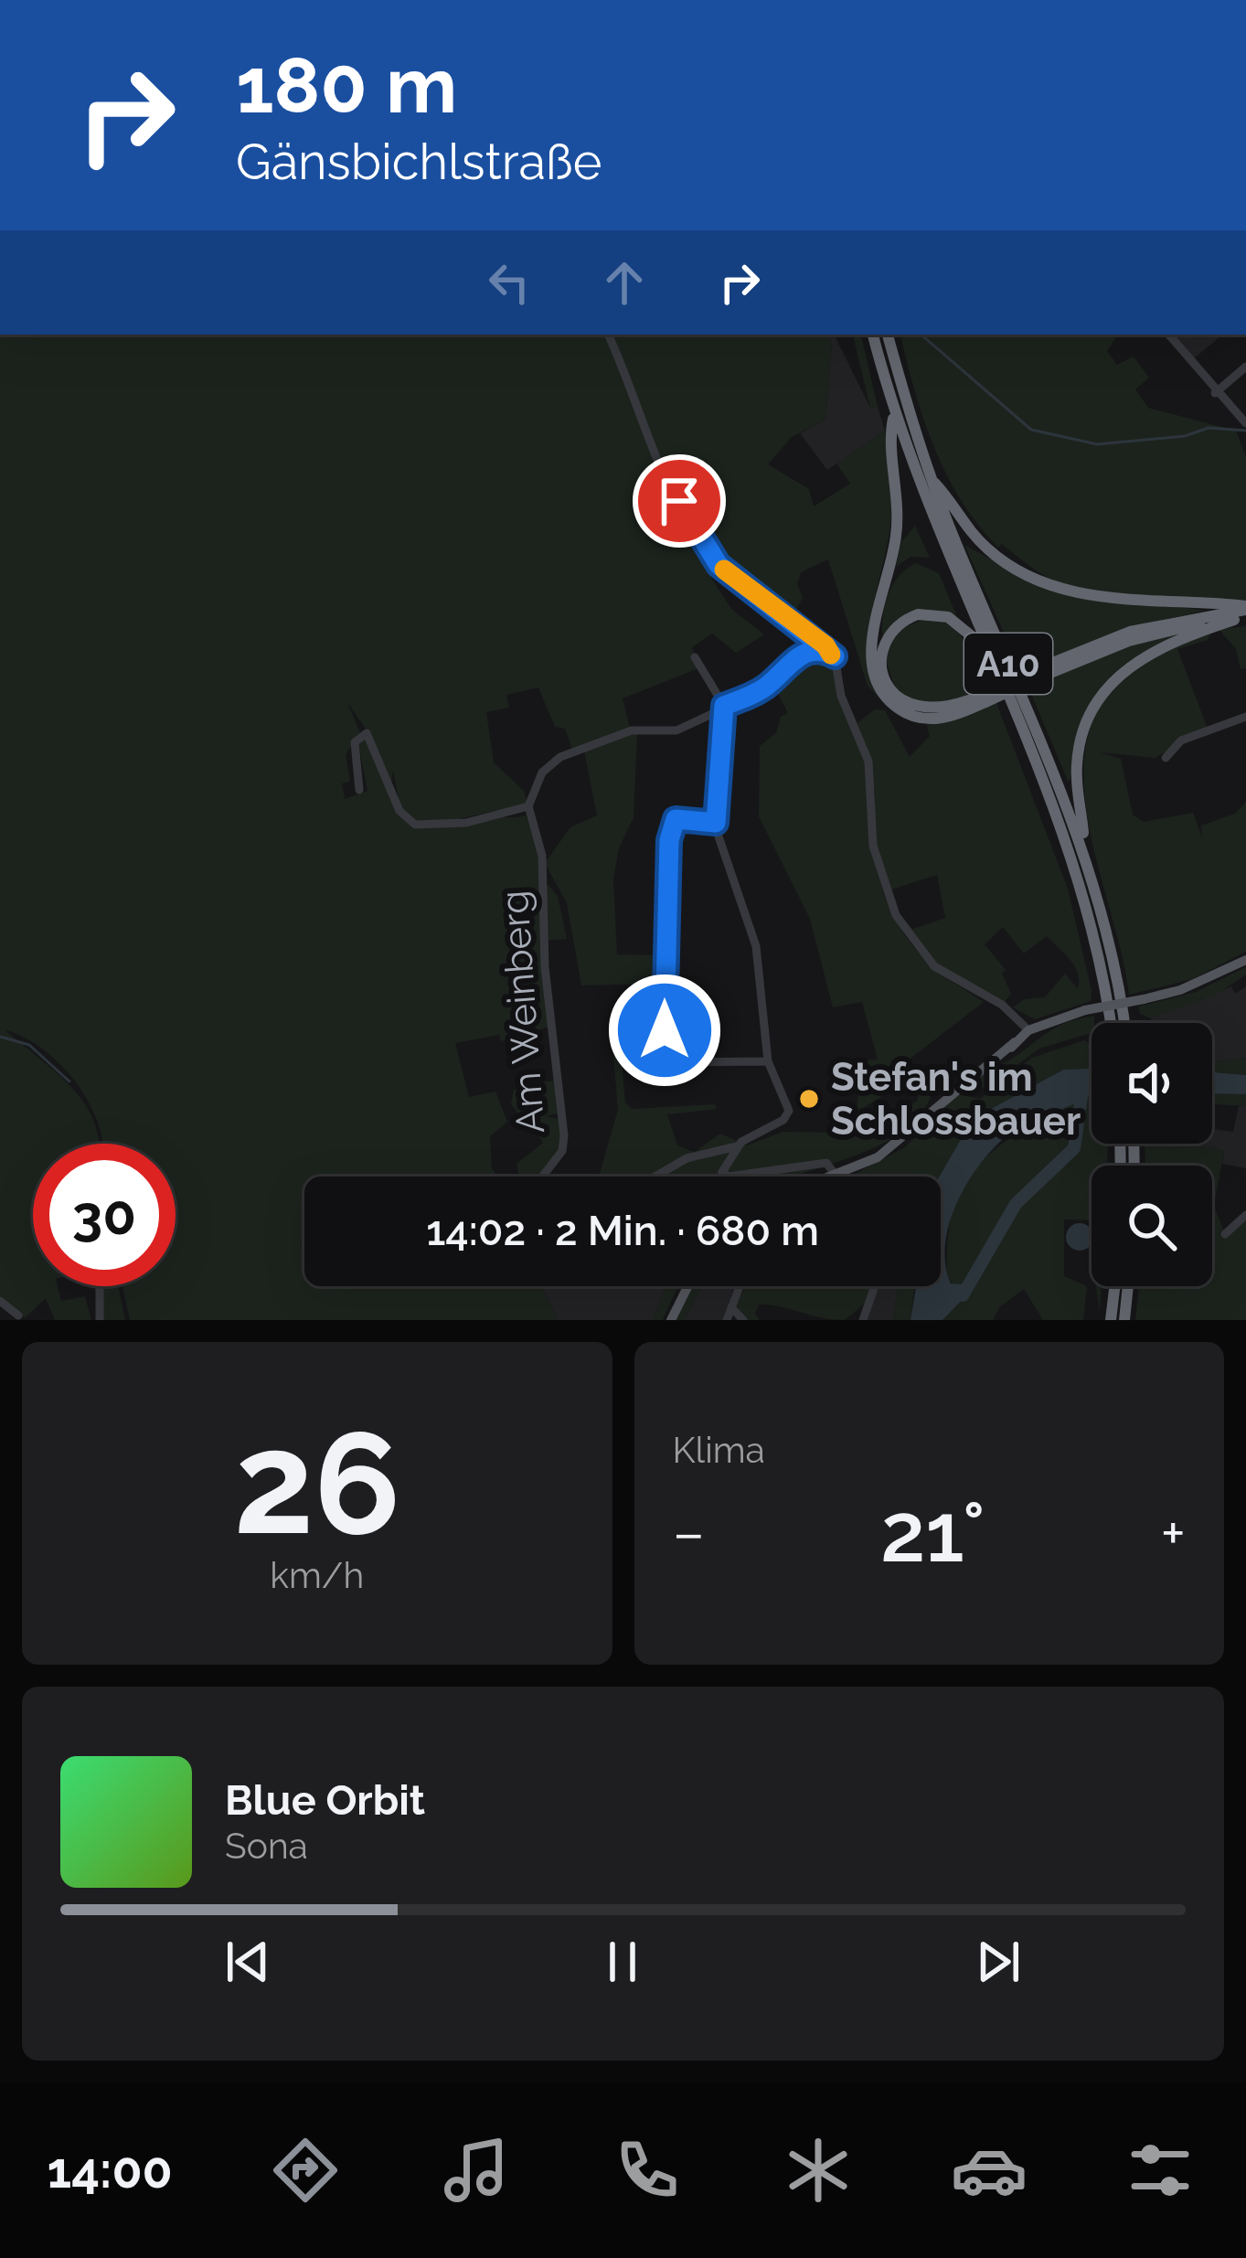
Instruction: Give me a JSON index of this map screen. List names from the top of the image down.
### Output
{
  "streets": {
    "highway": ["A10"],
    "street": ["Am Weinberg"]
  },
  "places": ["Stefan's im Schlossbauer"],
  "page": {
    "turn": ["180 m", "Gänsbichlstraße"],
    "limit": "30",
    "trip": "14:02 · 2 Min. · 680 m",
    "tile": [
      ["26", "km/h"],
      "Klima"
    ],
    "heat": ["−", "21°", "+"],
    "song": ["Blue Orbit", "Sona"],
    "tabs": "14:00"
  }
}
